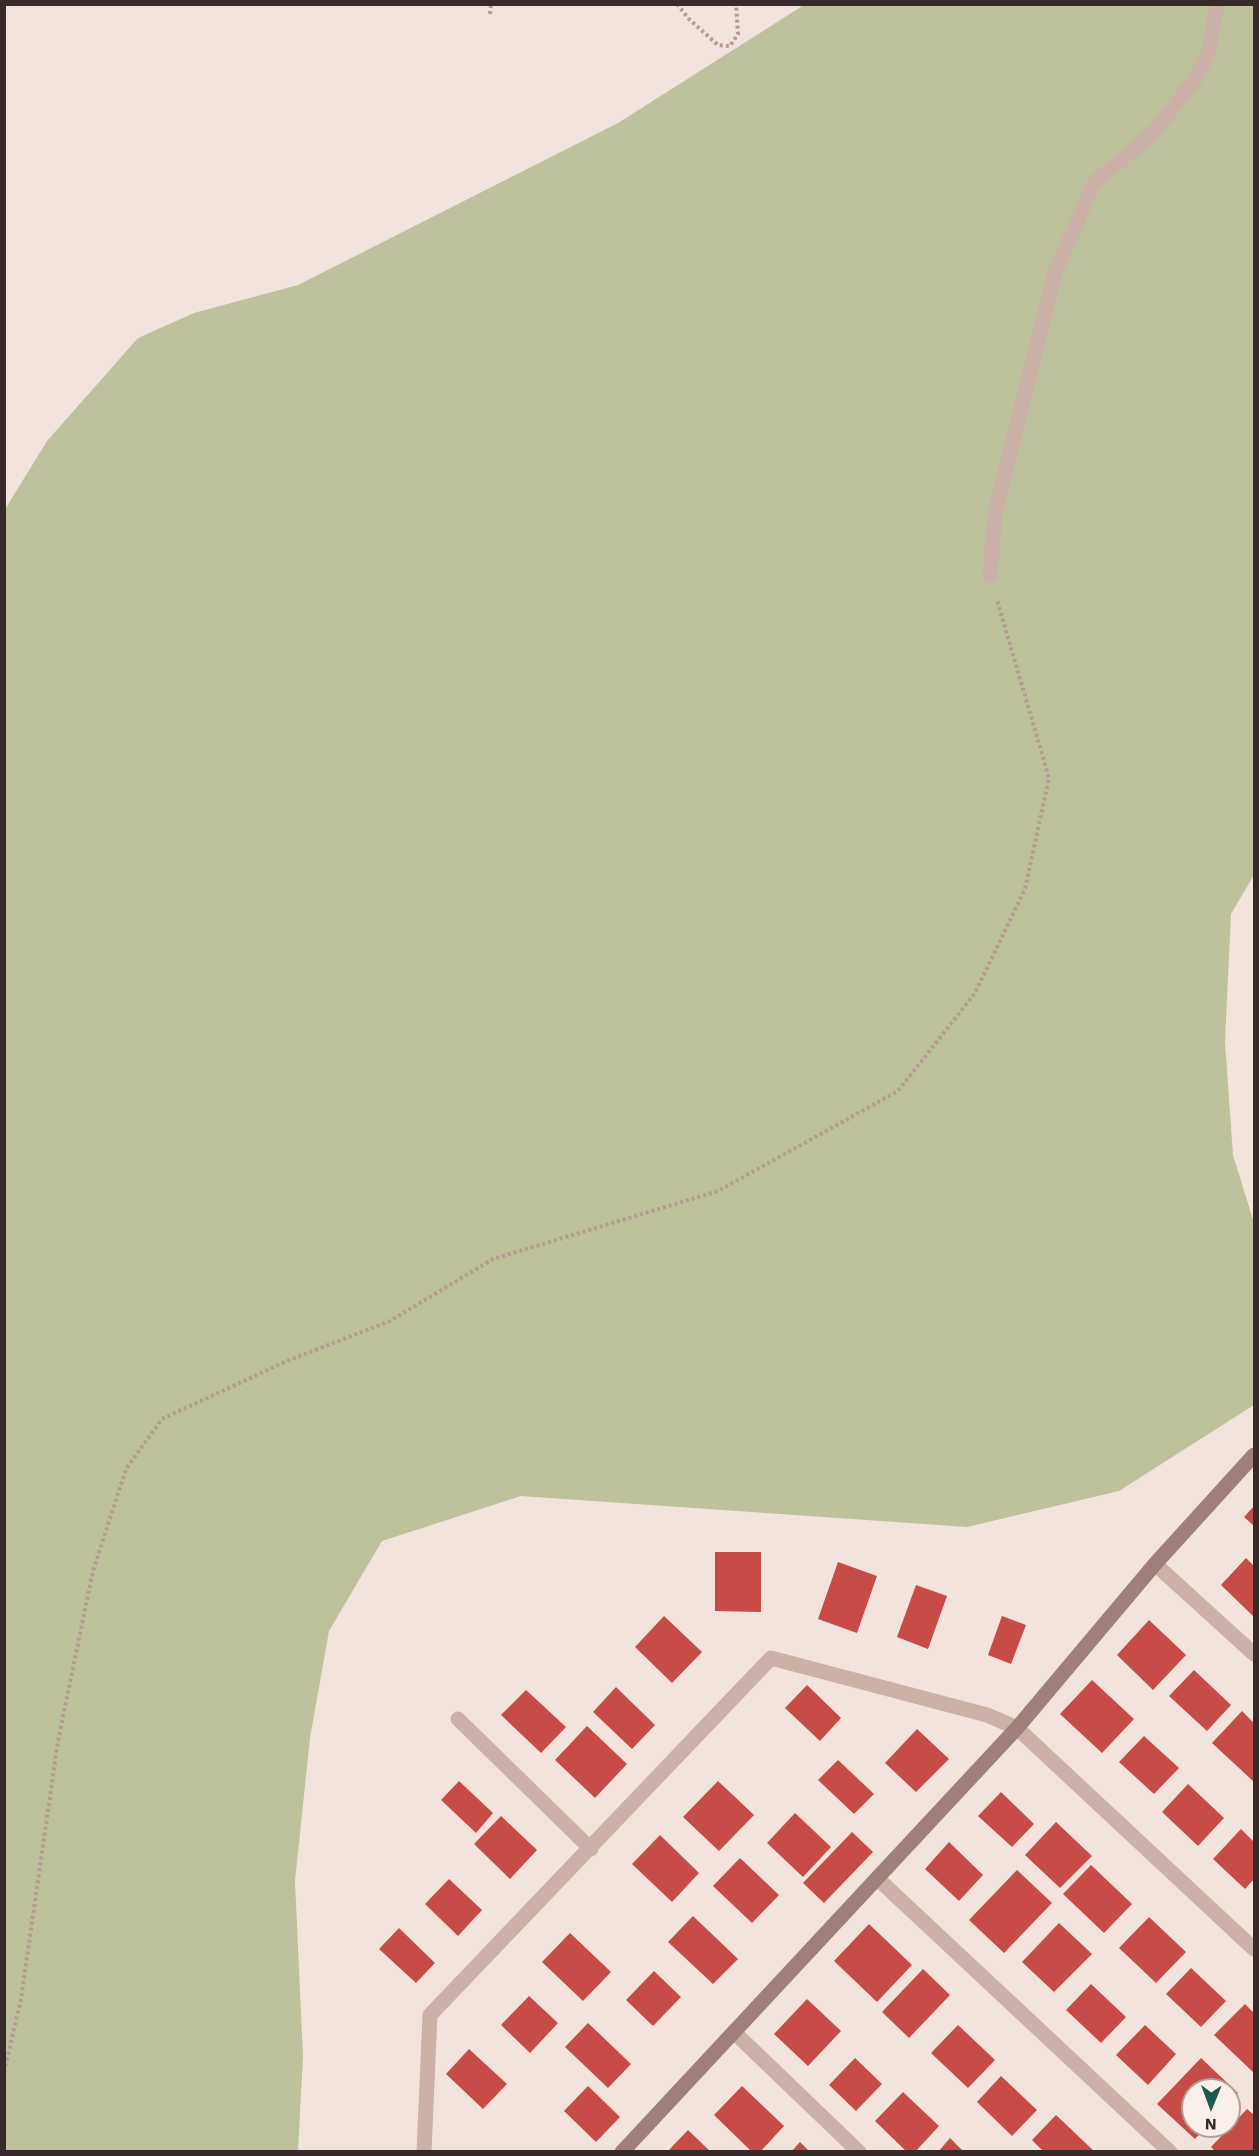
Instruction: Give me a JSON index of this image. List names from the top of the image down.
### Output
{
  "north": "bottom"
}
